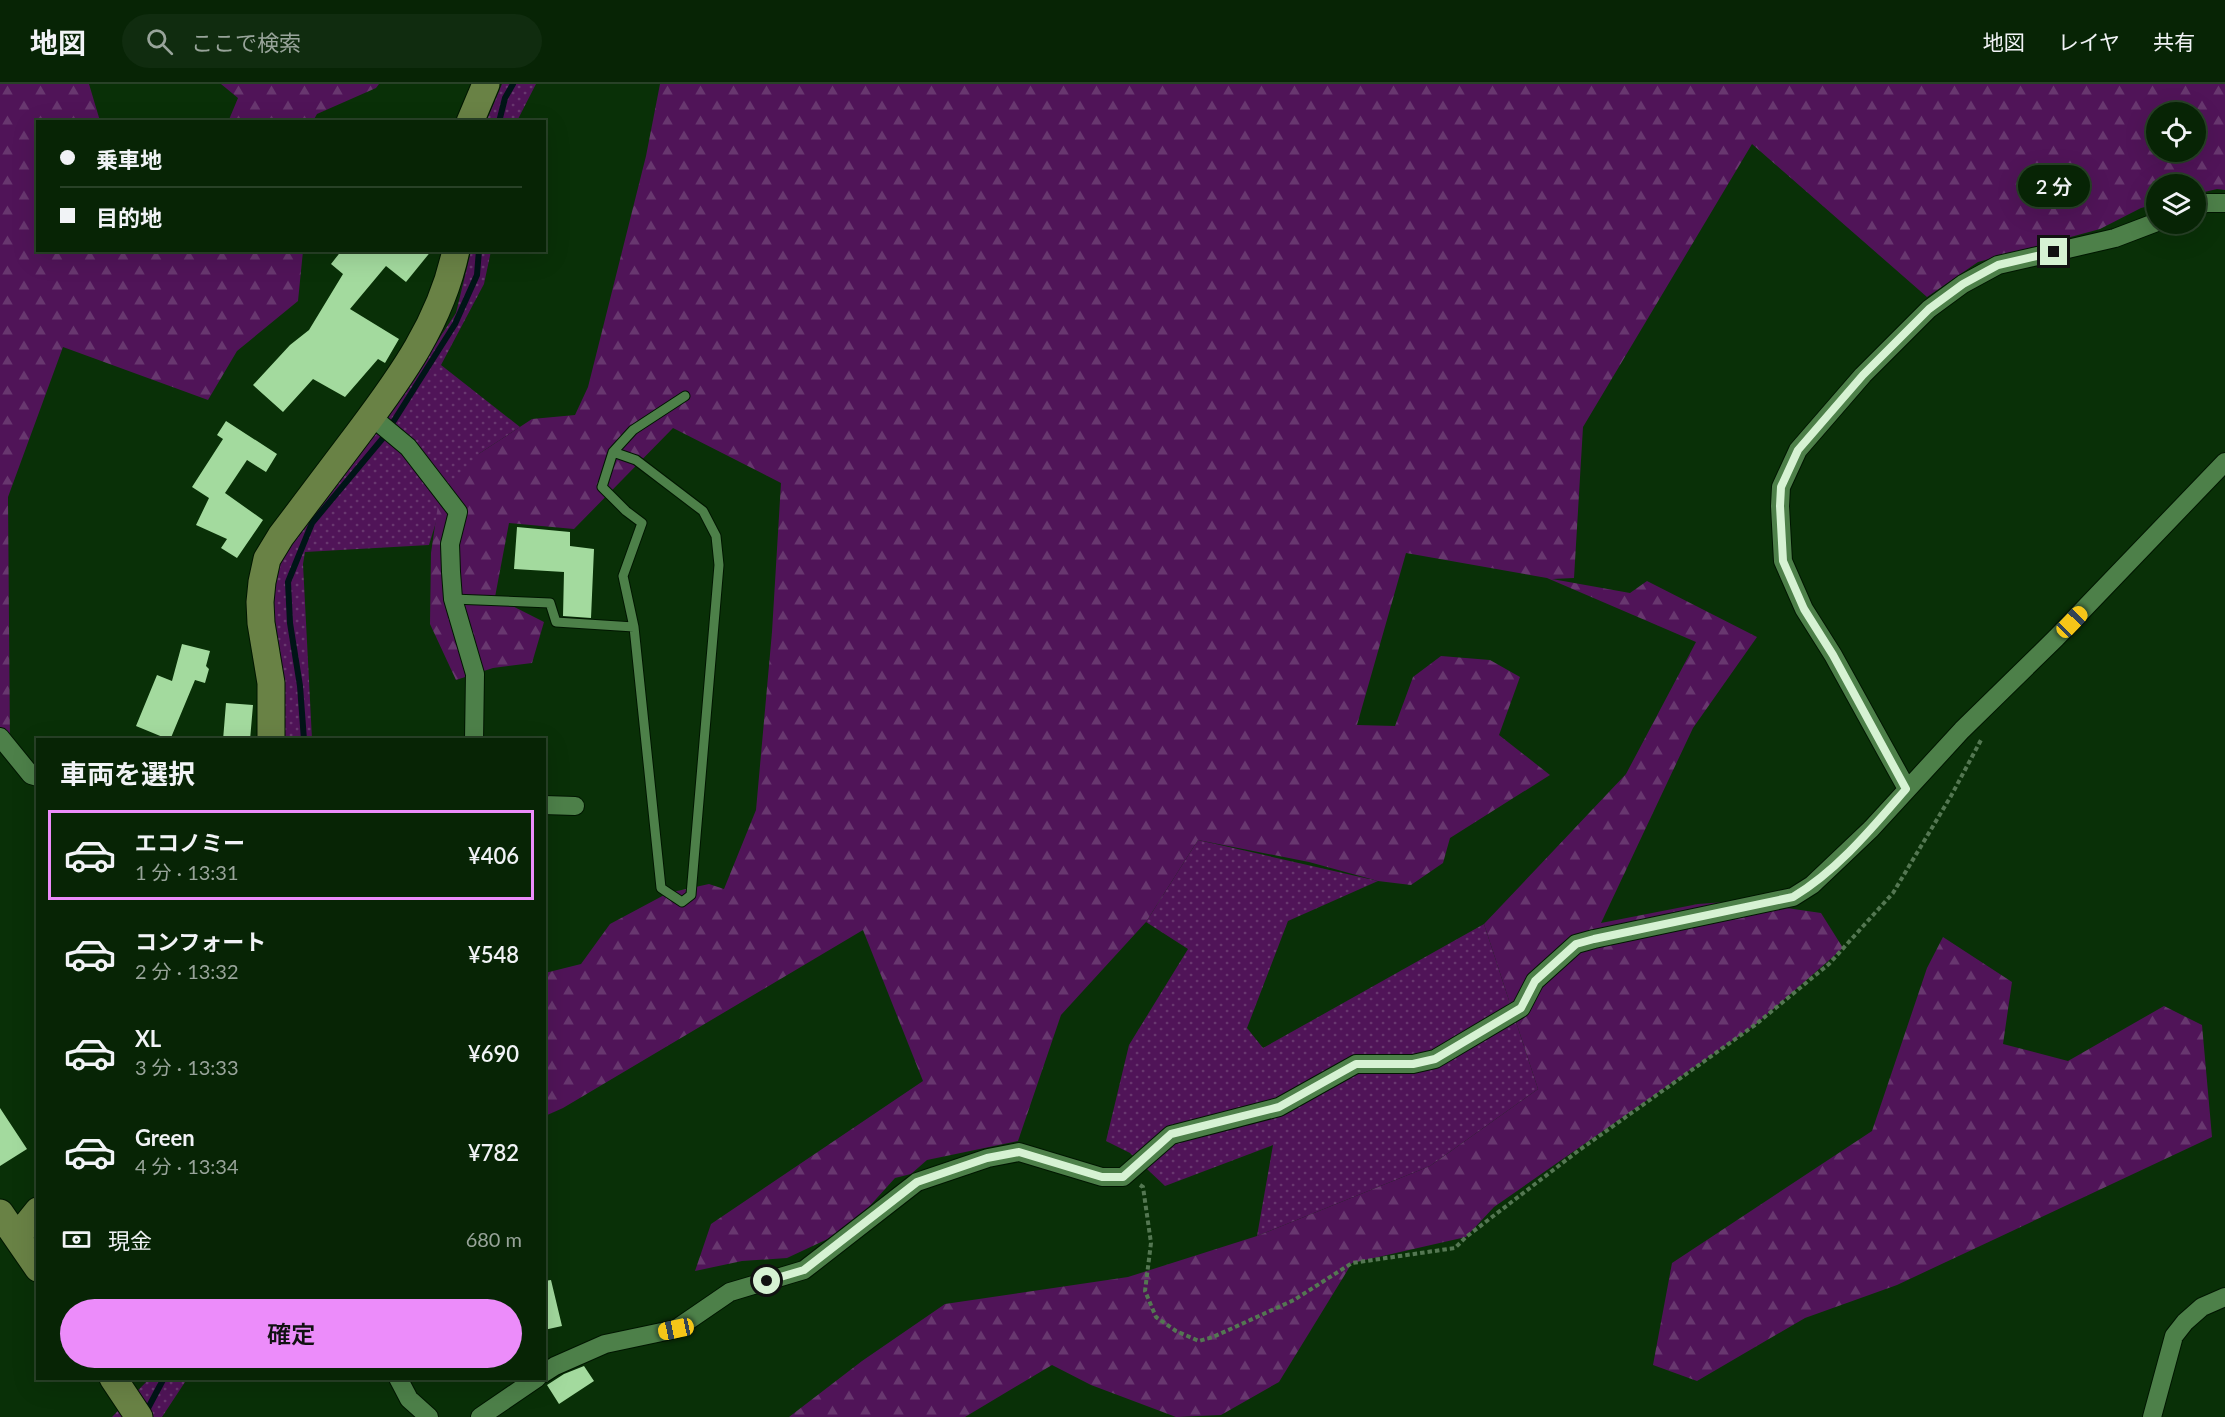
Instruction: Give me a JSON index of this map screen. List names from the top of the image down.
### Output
{
  "page": {
    "header": "地図",
    "search": "ここで検索",
    "nav": ["地図", "レイヤ", "共有"],
    "banner": ["乗車地", "目的地"],
    "bubble": "2 分",
    "heading": "車両を選択",
    "list": [
      {
        "name": "エコノミー",
        "note": "1 分 · 13:31",
        "value": "¥406"
      },
      {
        "name": "コンフォート",
        "note": "2 分 · 13:32",
        "value": "¥548"
      },
      {
        "name": "XL",
        "note": "3 分 · 13:33",
        "value": "¥690"
      },
      {
        "name": "Green",
        "note": "4 分 · 13:34",
        "value": "¥782"
      }
    ],
    "pay": ["現金", "680 m"],
    "buttons": "確定"
  }
}
